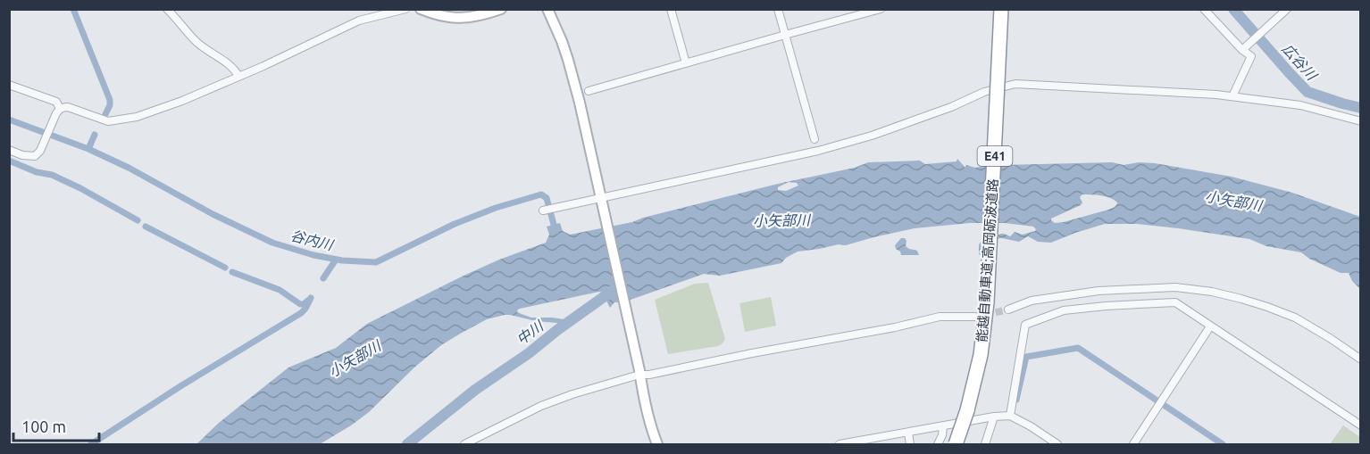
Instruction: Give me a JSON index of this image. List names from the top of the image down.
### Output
{
  "streets": {
    "highway": ["E41", "能越自動車道;高岡砺波道路"]
  },
  "water": [
    "広谷川",
    "小矢部川",
    "谷内川",
    "中川"
  ],
  "scale_bar": "100 m"
}
